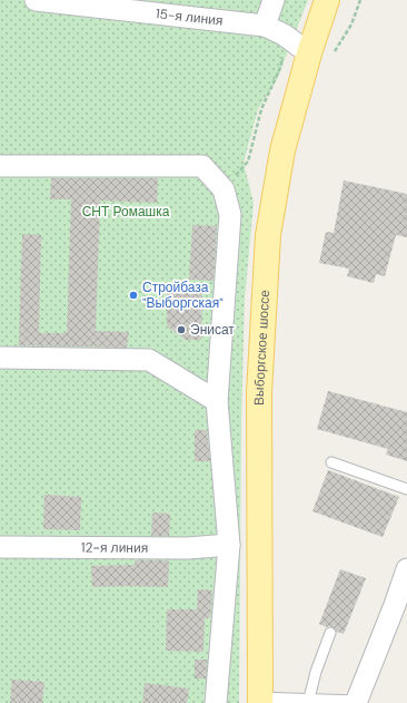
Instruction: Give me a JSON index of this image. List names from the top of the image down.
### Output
{
  "streets": {
    "main road": ["Выборгское шоссе"],
    "street": ["15-я линия", "12-я линия"]
  },
  "crossings": [
    ["15-я линия", "Выборгское шоссе"]
  ],
  "parks": ["СНТ Ромашка"],
  "places": ["Стройбаза \"Выборгская\"", "Энисат"]
}
